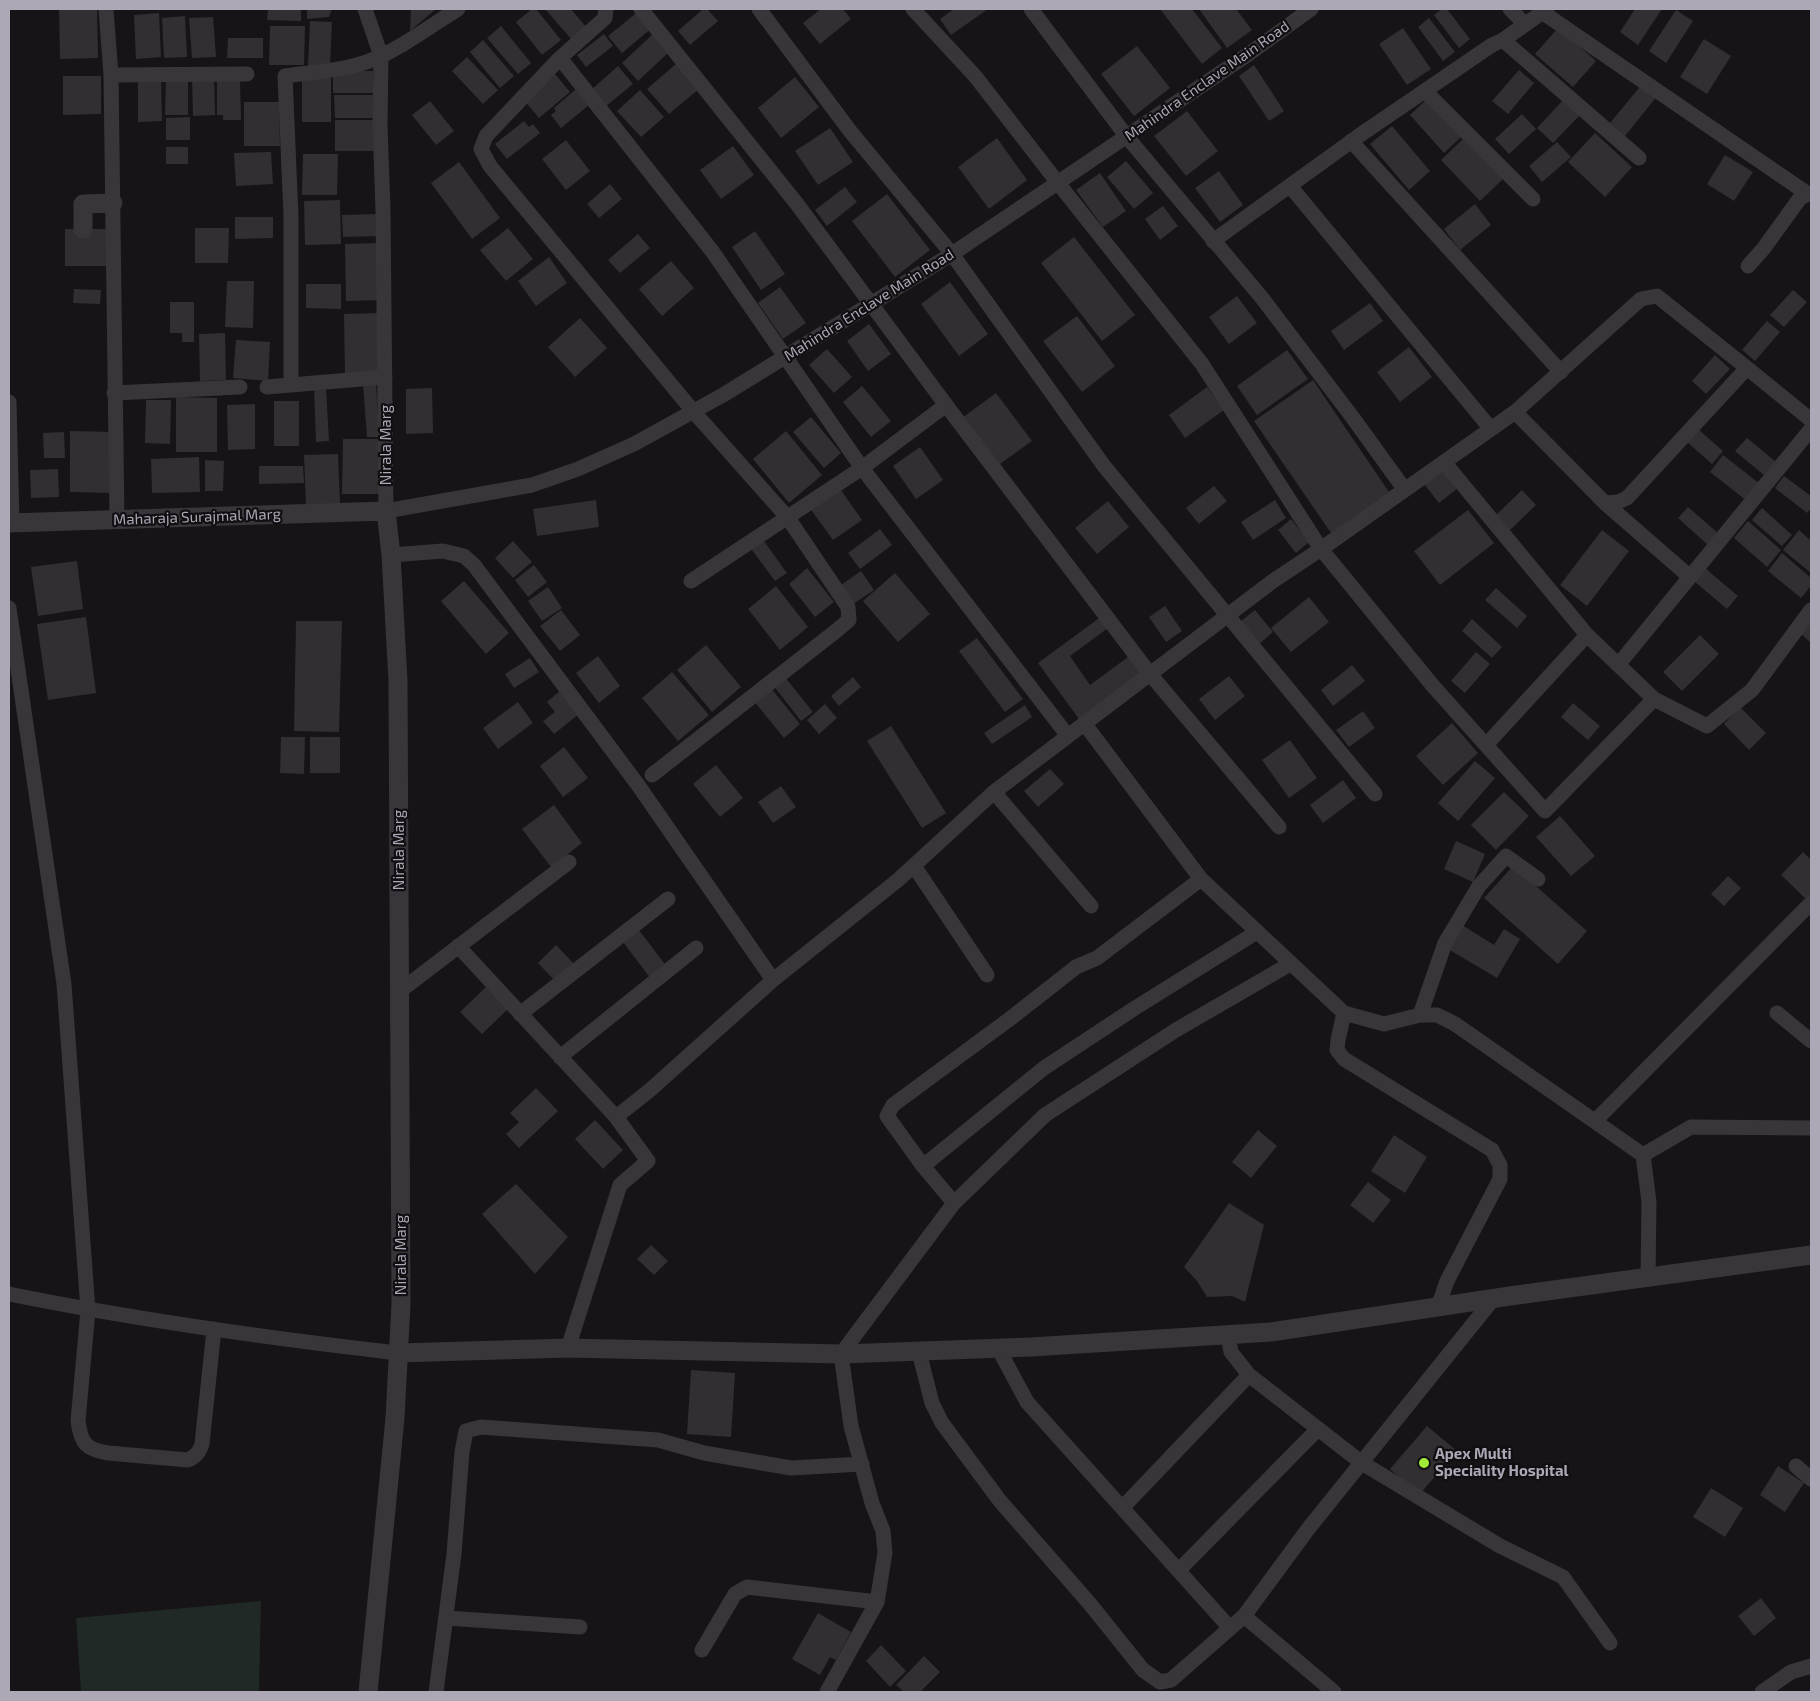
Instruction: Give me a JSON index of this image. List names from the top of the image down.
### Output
{
  "streets": {
    "street": ["Mahindra Enclave Main Road", "Nirala Marg", "Maharaja Surajmal Marg"]
  },
  "crossings": [
    ["Mahindra Enclave Main Road", "Nirala Marg"],
    ["Mahindra Enclave Main Road", "Maharaja Surajmal Marg"],
    ["Nirala Marg", "Maharaja Surajmal Marg"]
  ],
  "places": ["Apex Multi Speciality Hospital"]
}
